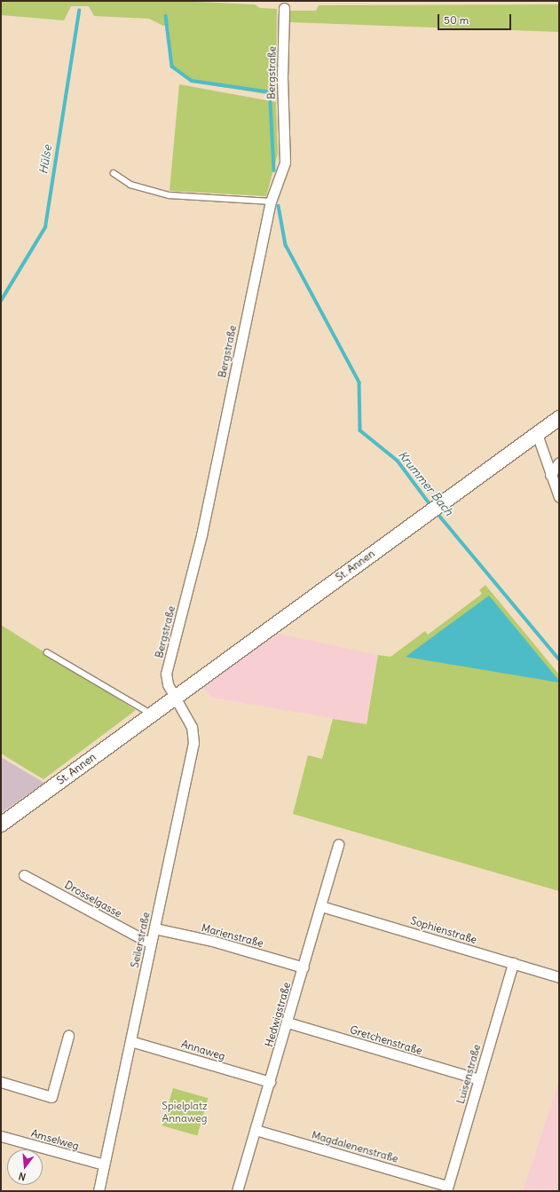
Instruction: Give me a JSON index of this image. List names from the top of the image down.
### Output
{
  "streets": {
    "main road": ["St. Annen"],
    "street": [
      "Bergstraße",
      "Drosselgasse",
      "Sophienstraße",
      "Marienstraße",
      "Seilerstraße",
      "Hedwigstraße",
      "Gretchenstraße",
      "Annaweg",
      "Luisenstraße",
      "Amselweg",
      "Magdalenenstraße"
    ]
  },
  "crossings": [
    ["Bergstraße", "St. Annen"],
    ["Bergstraße", "Seilerstraße"],
    ["St. Annen", "Seilerstraße"],
    ["Drosselgasse", "Seilerstraße"],
    ["Sophienstraße", "Hedwigstraße"],
    ["Sophienstraße", "Luisenstraße"],
    ["Marienstraße", "Seilerstraße"],
    ["Marienstraße", "Hedwigstraße"],
    ["Seilerstraße", "Annaweg"],
    ["Seilerstraße", "Amselweg"],
    ["Hedwigstraße", "Gretchenstraße"],
    ["Hedwigstraße", "Annaweg"],
    ["Hedwigstraße", "Magdalenenstraße"],
    ["Gretchenstraße", "Luisenstraße"],
    ["Luisenstraße", "Magdalenenstraße"]
  ],
  "water": ["Hülse", "Krummer Bach"],
  "parks": ["Spielplatz Annaweg"],
  "scale_bar": "50 m",
  "north": "bottom"
}
